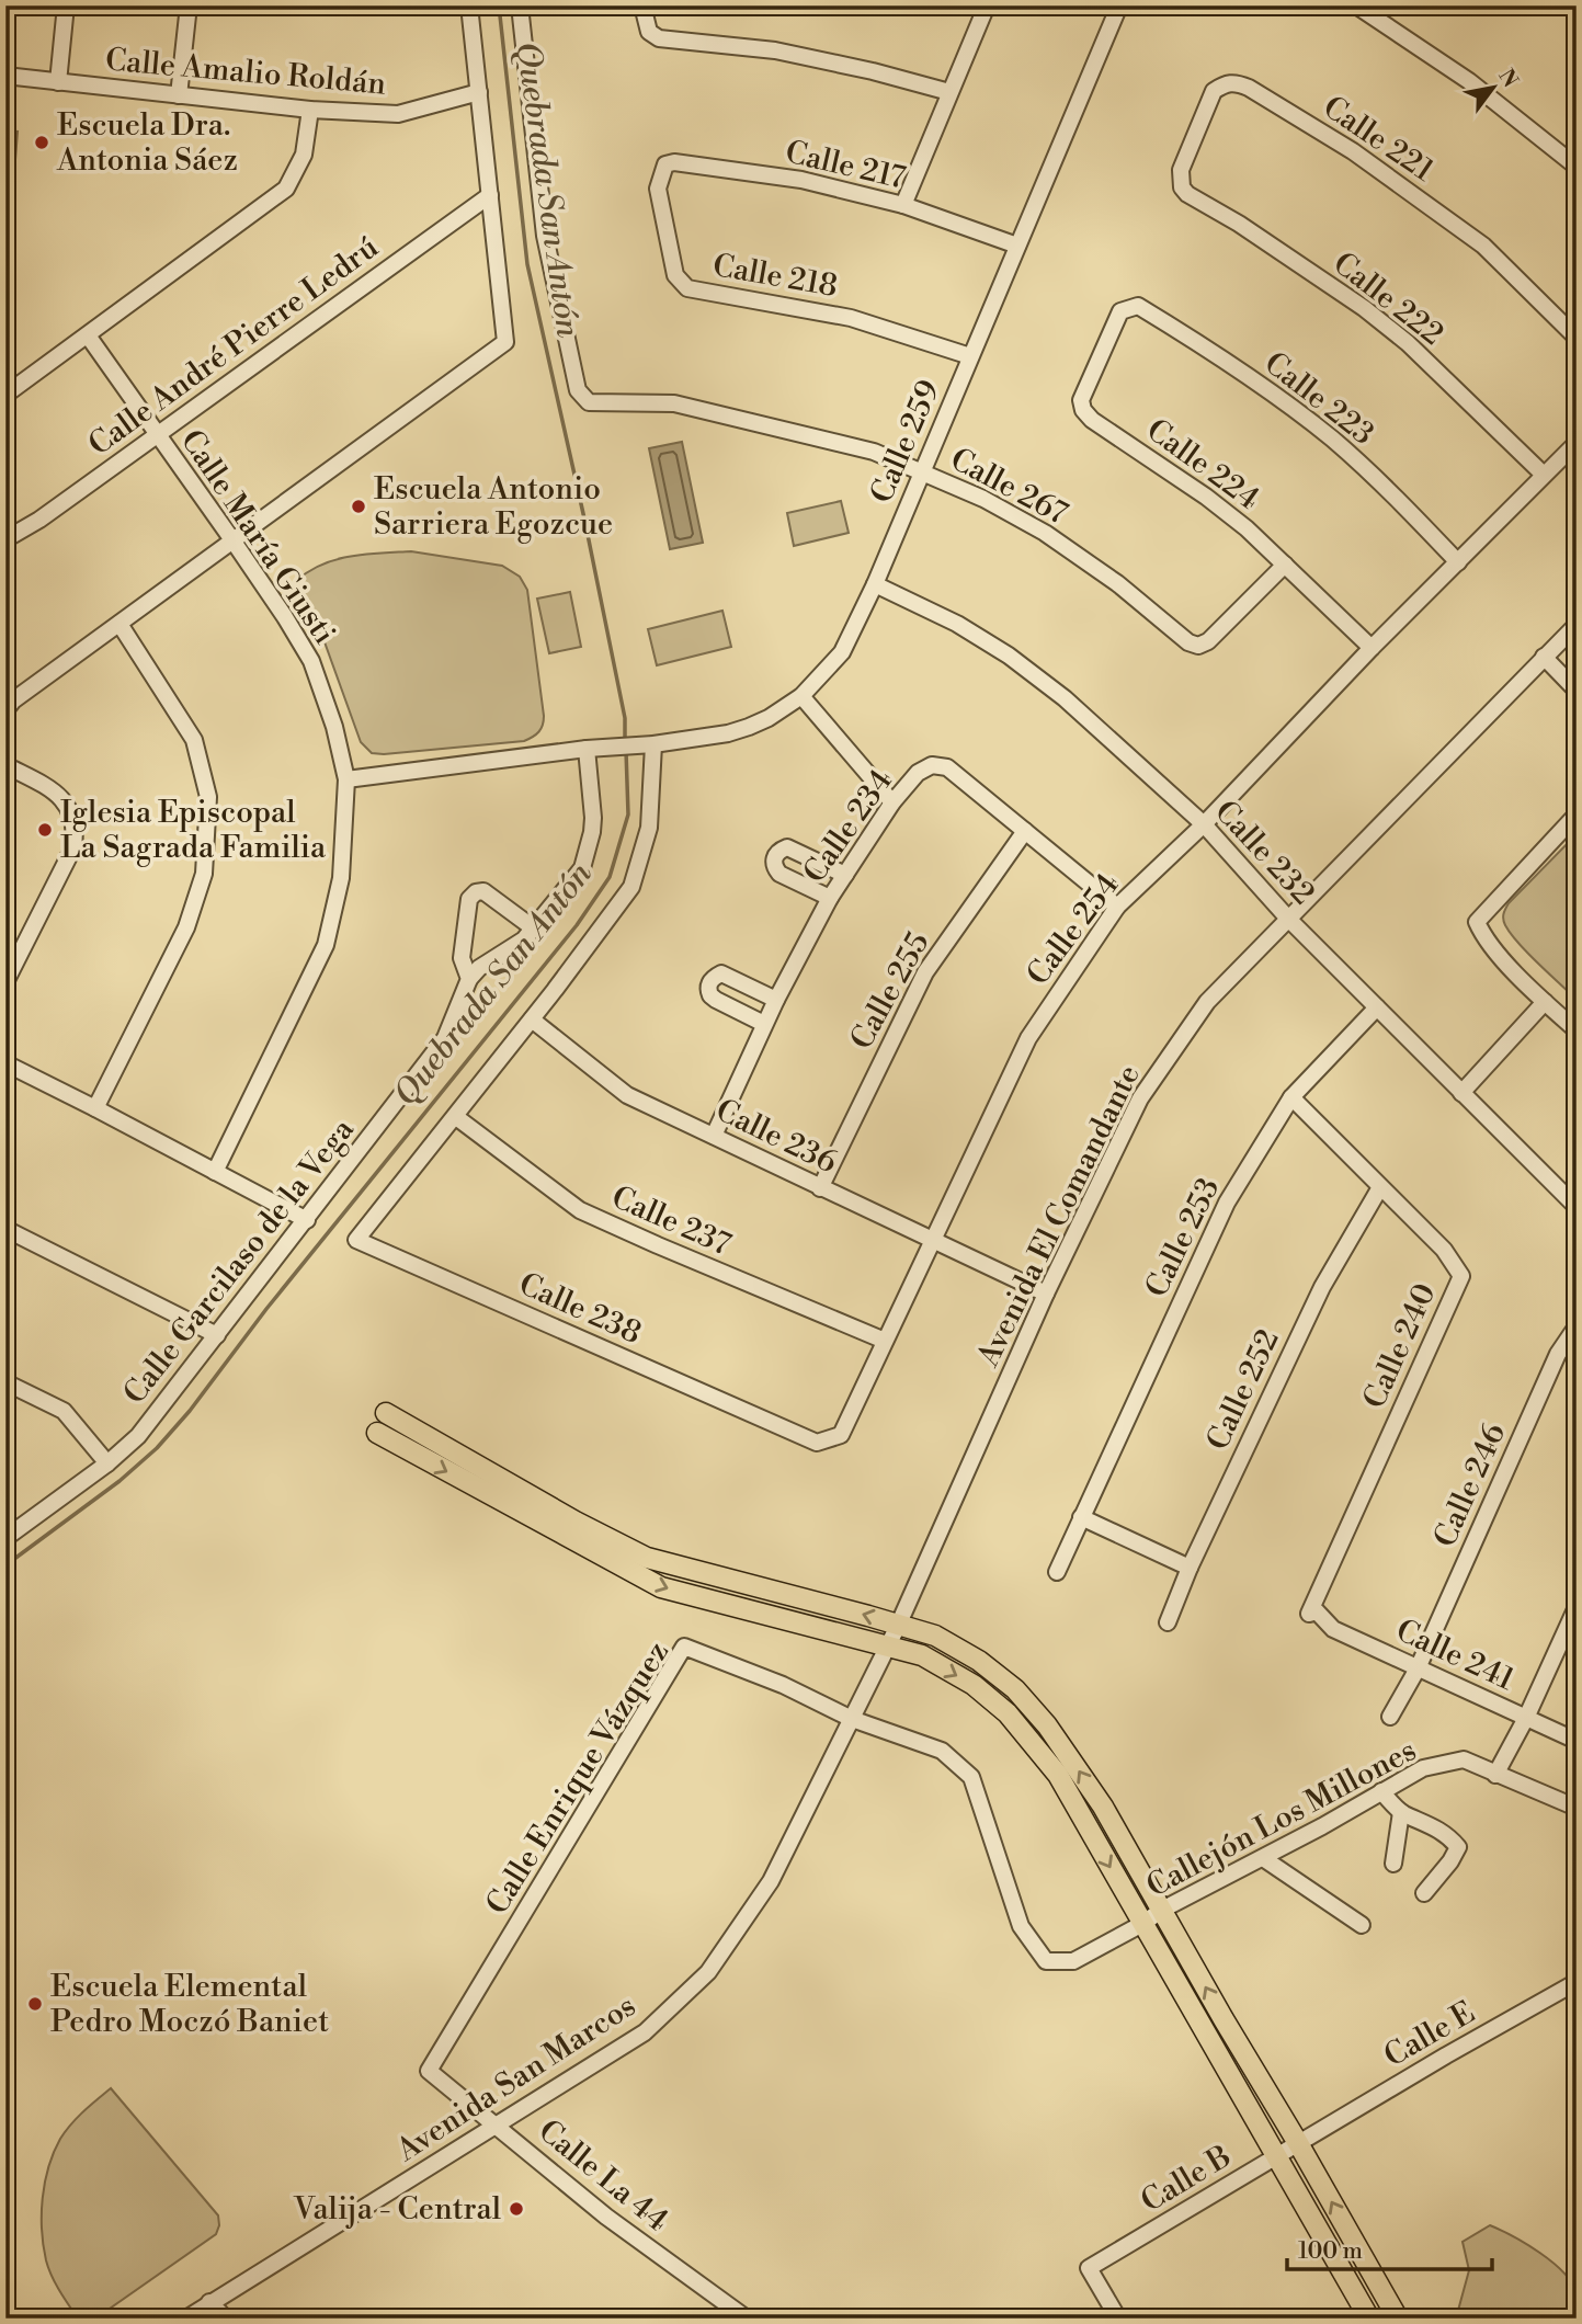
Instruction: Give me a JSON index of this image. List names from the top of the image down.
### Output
{
  "streets": {
    "street": [
      "Calle Amalio Roldán",
      "Calle 221",
      "Calle 217",
      "Calle 218",
      "Calle 222",
      "Calle André Pierre Ledrú",
      "Calle 223",
      "Calle 259",
      "Calle 224",
      "Calle 267",
      "Calle María Giusti",
      "Calle 234",
      "Calle 232",
      "Calle 254",
      "Calle 255",
      "Calle 236",
      "Avenida El Comandante",
      "Calle 237",
      "Calle 253",
      "Calle Garcilaso de la Vega",
      "Calle 238",
      "Calle 240",
      "Calle 252",
      "Calle 246",
      "Calle 241",
      "Calle Enrique Vázquez",
      "Callejón Los Millones",
      "Calle E",
      "Avenida San Marcos",
      "Calle La 44",
      "Calle B"
    ]
  },
  "crossings": [
    ["Calle 221", "Calle 222"],
    ["Calle 217", "Calle 218"],
    ["Calle 217", "Calle 259"],
    ["Calle 218", "Calle 259"],
    ["Calle 222", "Calle 254"],
    ["Calle André Pierre Ledrú", "Calle María Giusti"],
    ["Calle 223", "Calle 224"],
    ["Calle 223", "Calle 254"],
    ["Calle 259", "Calle 267"],
    ["Calle 259", "Calle María Giusti"],
    ["Calle 259", "Calle 232"],
    ["Calle 259", "Calle Garcilaso de la Vega"],
    ["Calle 224", "Calle 267"],
    ["Calle 224", "Calle 254"],
    ["Calle 234", "Calle 254"],
    ["Calle 234", "Calle 255"],
    ["Calle 234", "Calle 236"],
    ["Calle 232", "Calle 254"],
    ["Calle 232", "Avenida El Comandante"],
    ["Calle 232", "Calle 253"],
    ["Calle 254", "Calle 236"],
    ["Calle 254", "Calle 237"],
    ["Calle 254", "Calle 238"],
    ["Calle 255", "Calle 236"],
    ["Calle 236", "Avenida El Comandante"],
    ["Avenida El Comandante", "Avenida San Marcos"],
    ["Calle 237", "Calle 238"],
    ["Calle 253", "Calle 240"],
    ["Calle 240", "Calle 252"],
    ["Calle 240", "Calle 241"],
    ["Calle 246", "Calle 241"],
    ["Calle Enrique Vázquez", "Callejón Los Millones"],
    ["Calle Enrique Vázquez", "Avenida San Marcos"],
    ["Calle Enrique Vázquez", "Calle La 44"],
    ["Calle E", "Calle B"],
    ["Avenida San Marcos", "Calle La 44"]
  ],
  "water": ["Quebrada San Antón"],
  "places": [
    "Escuela Dra. Antonia Sáez",
    "Escuela Antonio Sarriera Egozcue",
    "Iglesia Episcopal La Sagrada Familia",
    "Escuela Elemental Pedro Moczó Baniet",
    "Valija - Central"
  ],
  "scale_bar": "100 m",
  "north": "top right"
}
